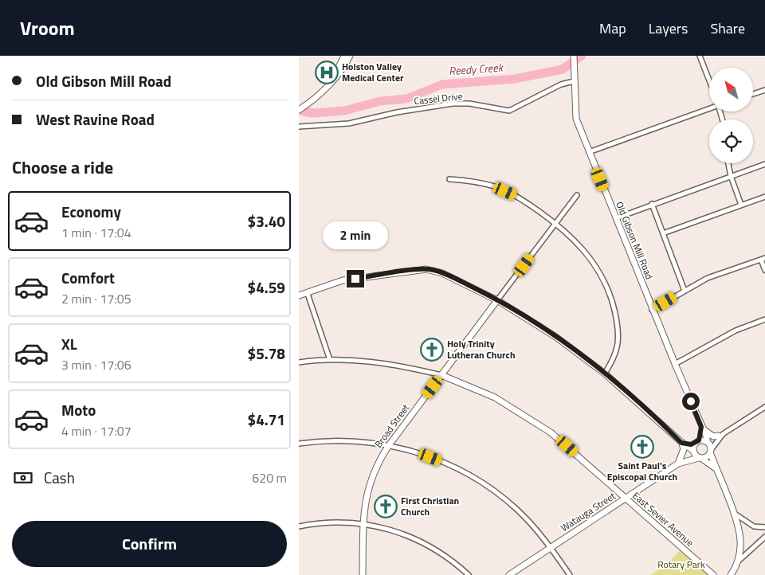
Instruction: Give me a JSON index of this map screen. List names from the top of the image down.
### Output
{
  "streets": {
    "street": [
      "Cassel Drive",
      "Old Gibson Mill Road",
      "Broad Street",
      "Watauga Street",
      "East Sevier Avenue"
    ]
  },
  "crossings": [
    ["Cassel Drive", "Old Gibson Mill Road"],
    ["Old Gibson Mill Road", "Watauga Street"],
    ["Broad Street", "East Sevier Avenue"],
    ["Watauga Street", "East Sevier Avenue"]
  ],
  "water": ["Reedy Creek"],
  "parks": ["Rotary Park"],
  "places": {
    "hospital": ["Holston Valley Medical Center"],
    "church": ["Holy Trinity Lutheran Church", "Saint Paul's Episcopal Church", "First Christian Church"]
  },
  "north": "top left",
  "page": {
    "header": "Vroom",
    "nav": ["Map", "Layers", "Share"],
    "banner": ["Old Gibson Mill Road", "West Ravine Road"],
    "heading": "Choose a ride",
    "list": [
      {
        "name": "Economy",
        "note": "1 min · 17:04",
        "value": "$3.40"
      },
      {
        "name": "Comfort",
        "note": "2 min · 17:05",
        "value": "$4.59"
      },
      {
        "name": "XL",
        "note": "3 min · 17:06",
        "value": "$5.78"
      },
      {
        "name": "Moto",
        "note": "4 min · 17:07",
        "value": "$4.71"
      }
    ],
    "bubble": "2 min",
    "pay": ["Cash", "620 m"],
    "buttons": "Confirm"
  }
}
